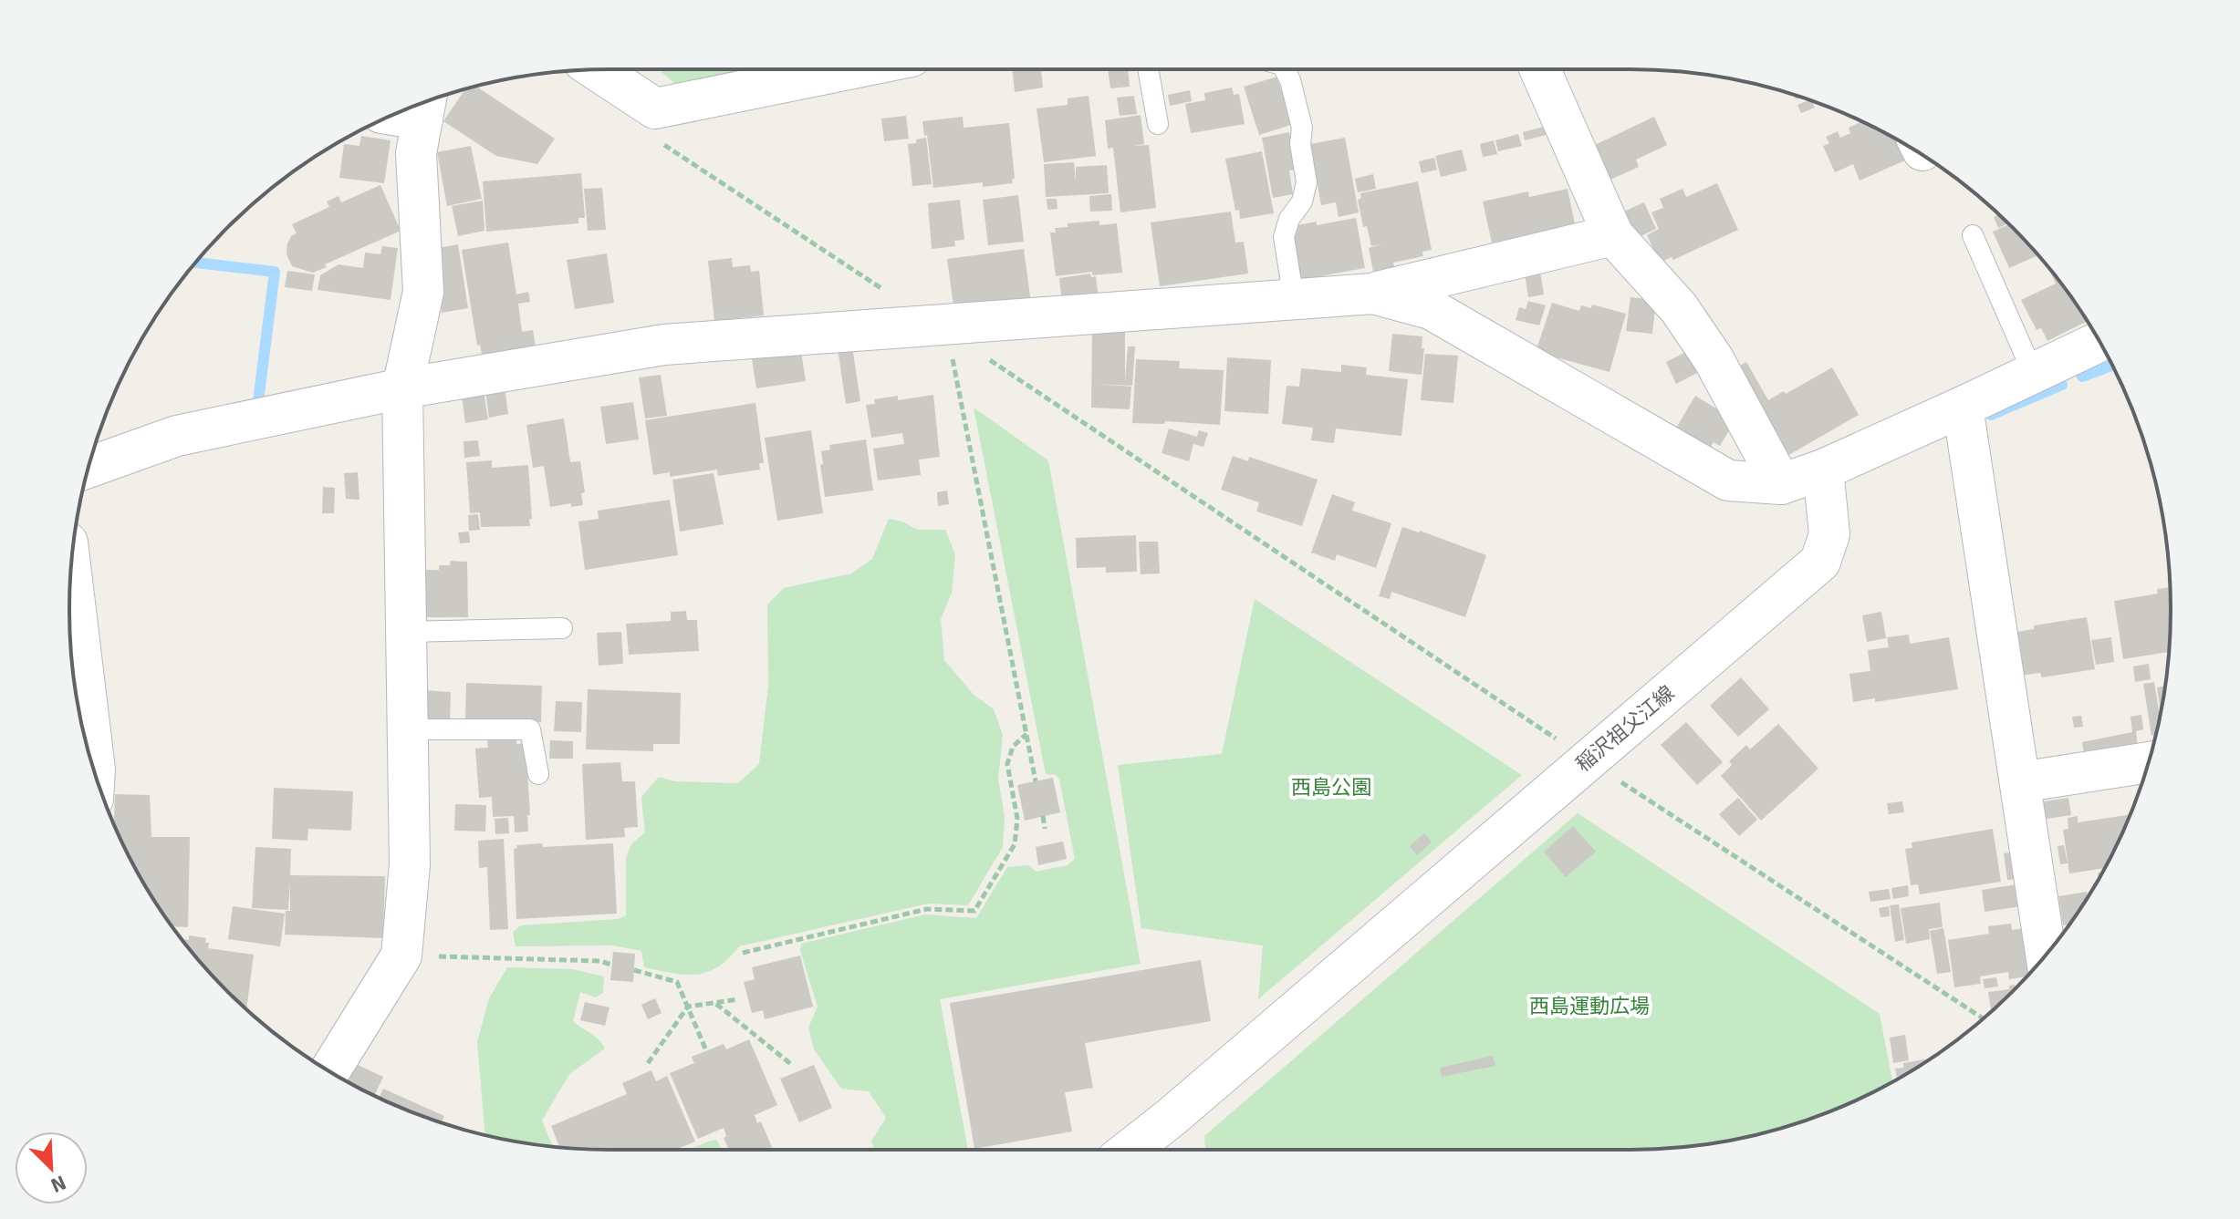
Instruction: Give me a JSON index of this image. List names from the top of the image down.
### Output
{
  "streets": {
    "street": ["稲沢祖父江線"]
  },
  "parks": ["西島公園", "西島運動広場"],
  "north": "bottom right"
}
